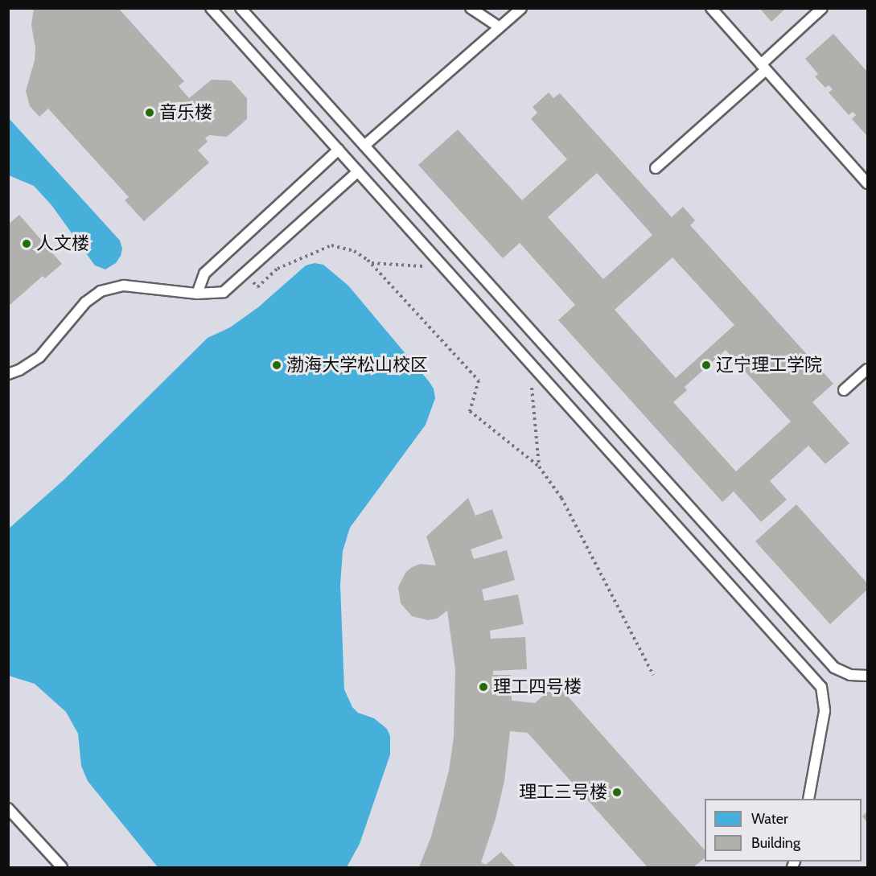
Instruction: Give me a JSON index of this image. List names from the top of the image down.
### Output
{
  "places": [
    "音乐楼",
    "人文楼",
    "渤海大学松山校区",
    "辽宁理工学院",
    "理工四号楼",
    "理工三号楼"
  ],
  "legend": ["Water", "Building"]
}
